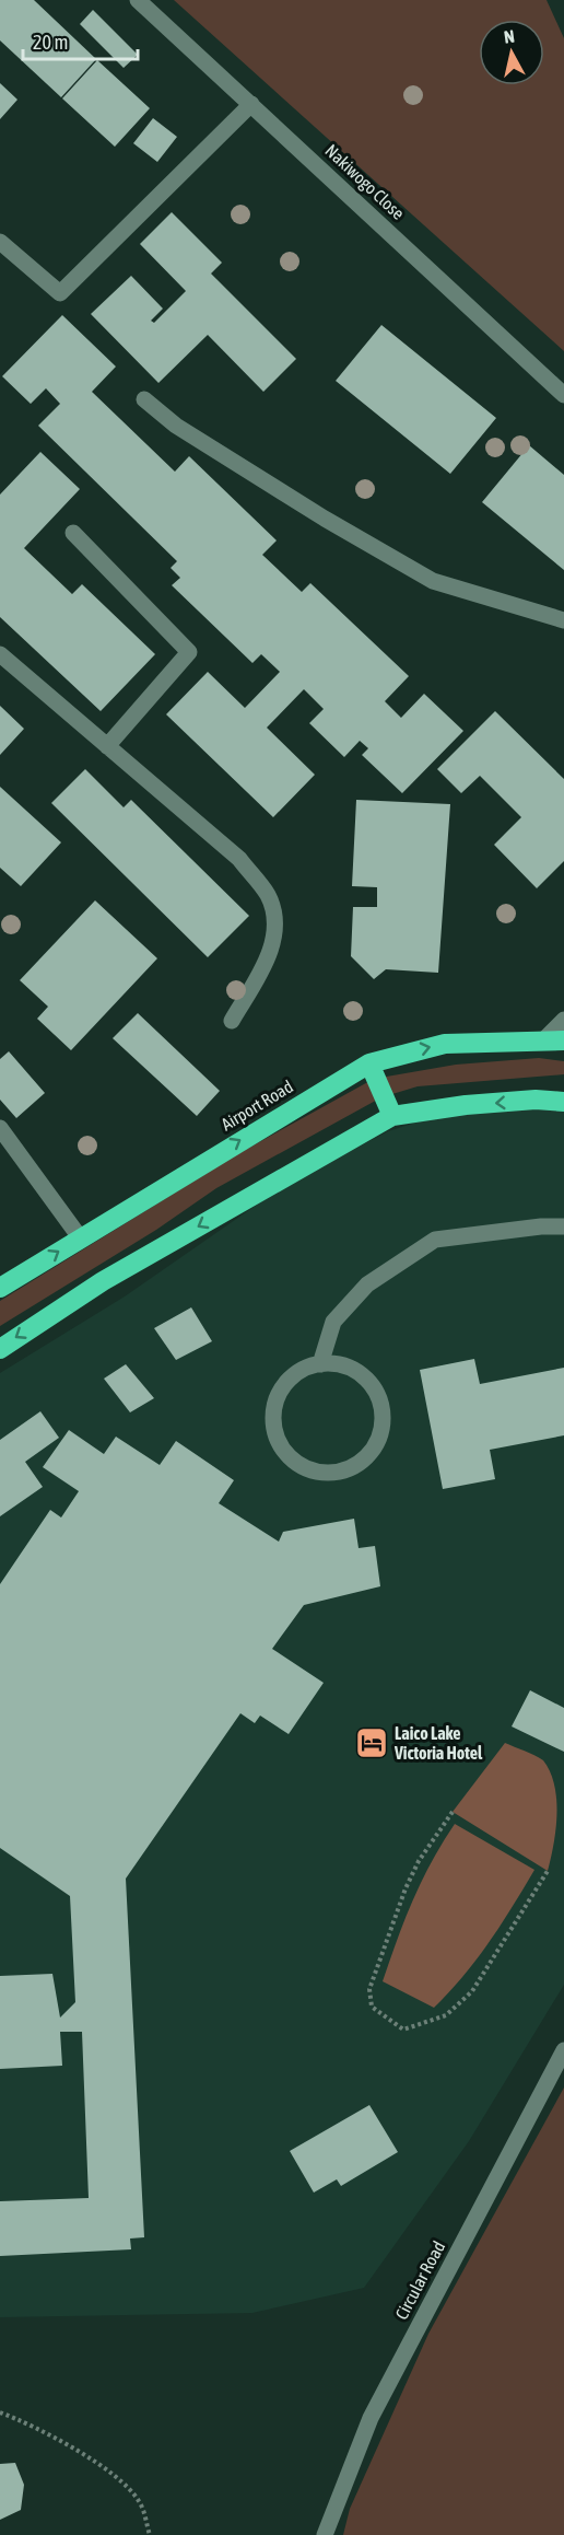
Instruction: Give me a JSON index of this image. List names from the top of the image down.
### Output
{
  "streets": {
    "highway": ["Airport Road"],
    "street": ["Nakiwogo Close", "Circular Road"]
  },
  "places": {
    "hotel": ["Laico Lake Victoria Hotel"]
  },
  "scale_bar": "20 m",
  "north": "top"
}
